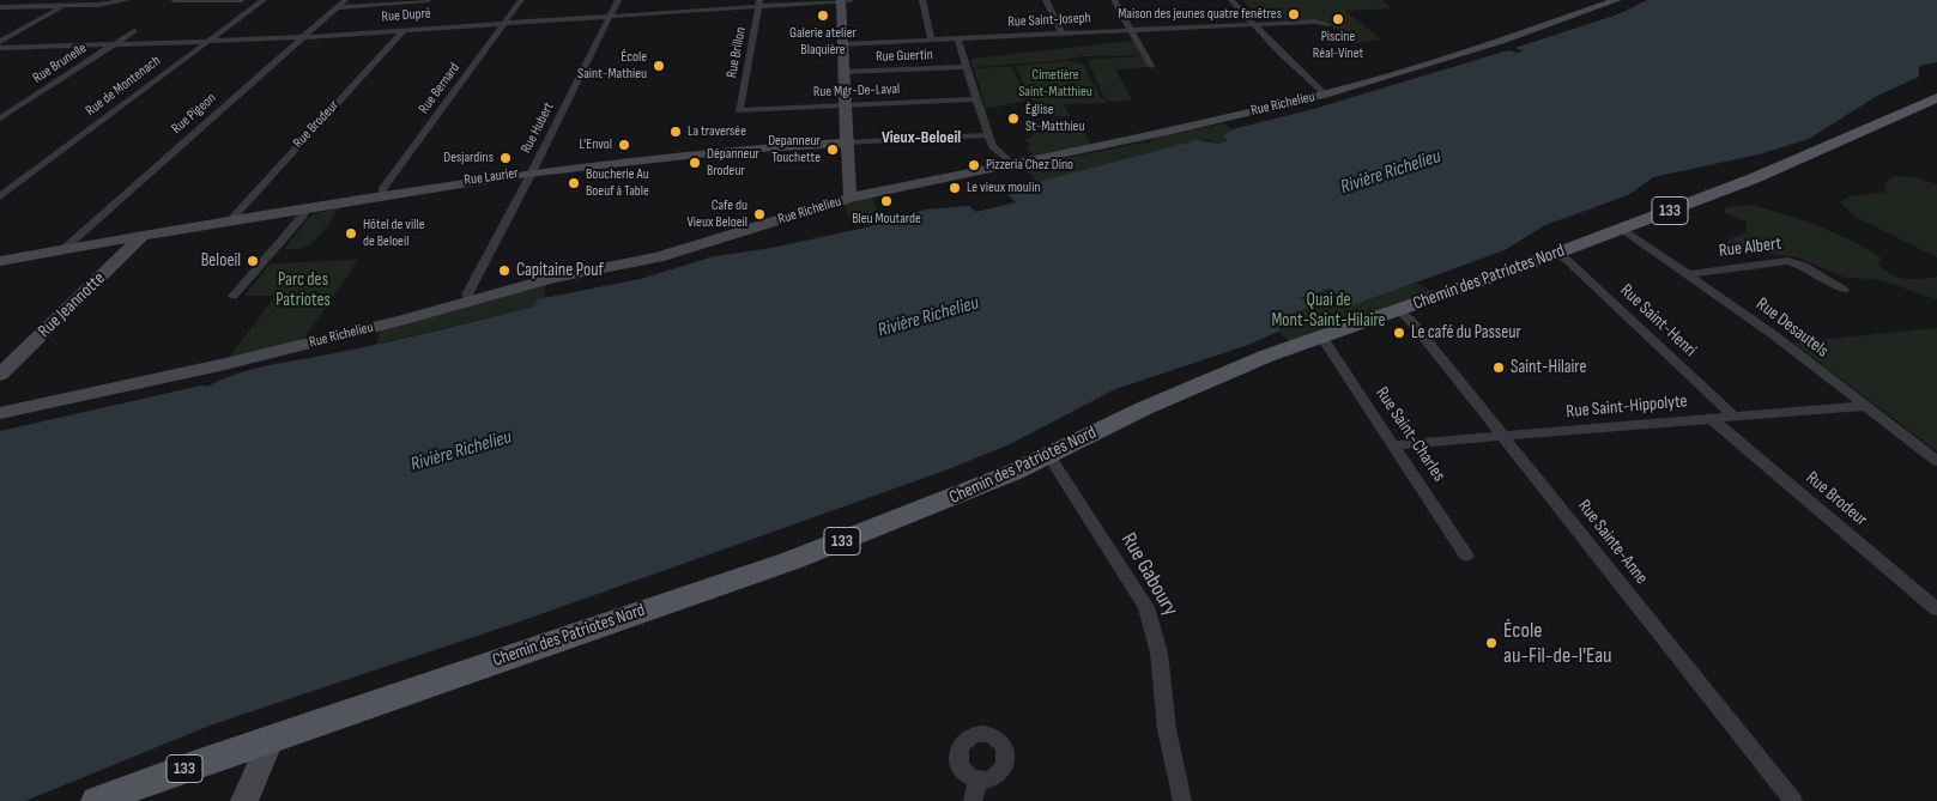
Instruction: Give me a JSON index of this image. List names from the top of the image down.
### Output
{
  "streets": {
    "main road": [
      "Rue Richelieu",
      "Rue Laurier",
      "133",
      "Chemin des Patriotes Nord",
      "Rue Jeannotte"
    ],
    "street": [
      "Rue Dupré",
      "Rue Saint-Joseph",
      "Rue Brillon",
      "Rue Guertin",
      "Rue Brunelle",
      "Rue de Montenach",
      "Rue Bernard",
      "Rue Mgr-De-Laval",
      "Rue Pigeon",
      "Rue Brodeur",
      "Rue Hubert",
      "Rue Albert",
      "Rue Saint-Henri",
      "Rue Desautels",
      "Rue Saint-Hippolyte",
      "Rue Saint-Charles",
      "Rue Sainte-Anne",
      "Rue Gaboury"
    ]
  },
  "crossings": [
    ["Rue Dupré", "Rue Brillon"],
    ["Rue Dupré", "Rue Brunelle"],
    ["Rue Dupré", "Rue de Montenach"],
    ["Rue Dupré", "Rue Bernard"],
    ["Rue Dupré", "Rue Pigeon"],
    ["Rue Dupré", "Rue Brodeur"],
    ["Rue Dupré", "Rue Hubert"],
    ["Rue Brillon", "Rue Mgr-De-Laval"],
    ["Rue Bernard", "Rue Laurier"],
    ["Rue Richelieu", "Rue Hubert"],
    ["Rue Pigeon", "Rue Laurier"],
    ["Rue Brodeur", "Rue Laurier"],
    ["Rue Brodeur", "Rue Saint-Hippolyte"],
    ["Rue Hubert", "Rue Laurier"],
    ["Rue Laurier", "Rue Jeannotte"],
    ["Rue Albert", "Rue Desautels"],
    ["Chemin des Patriotes Nord", "Rue Saint-Henri"],
    ["Chemin des Patriotes Nord", "Rue Desautels"],
    ["Chemin des Patriotes Nord", "Rue Saint-Charles"],
    ["Chemin des Patriotes Nord", "Rue Sainte-Anne"],
    ["Chemin des Patriotes Nord", "Rue Gaboury"],
    ["Rue Saint-Henri", "Rue Saint-Hippolyte"],
    ["Rue Desautels", "Rue Saint-Hippolyte"],
    ["Rue Saint-Hippolyte", "Rue Saint-Charles"],
    ["Rue Saint-Hippolyte", "Rue Sainte-Anne"]
  ],
  "districts": ["Vieux-Beloeil"],
  "water": ["Rivière Richelieu"],
  "parks": ["Cimetière Saint-Matthieu", "Parc des Patriotes", "Quai de Mont-Saint-Hilaire"],
  "places": [
    "Maison des jeunes quatre fenêtres",
    "Galerie atelier Blaquière",
    "Piscine Réal-Vinet",
    "École Saint-Mathieu",
    "Église St-Matthieu",
    "La traversée",
    "L'Envol",
    "Depanneur Touchette",
    "Desjardins",
    "Dépanneur Brodeur",
    "Pizzeria Chez Dino",
    "Boucherie Au Boeuf à Table",
    "Le vieux moulin",
    "Bleu Moutarde",
    "Cafe du Vieux Beloeil",
    "Hôtel de ville de Beloeil",
    "Beloeil",
    "Capitaine Pouf",
    "Le café du Passeur",
    "Saint-Hilaire",
    "École au-Fil-de-l'Eau"
  ]
}
